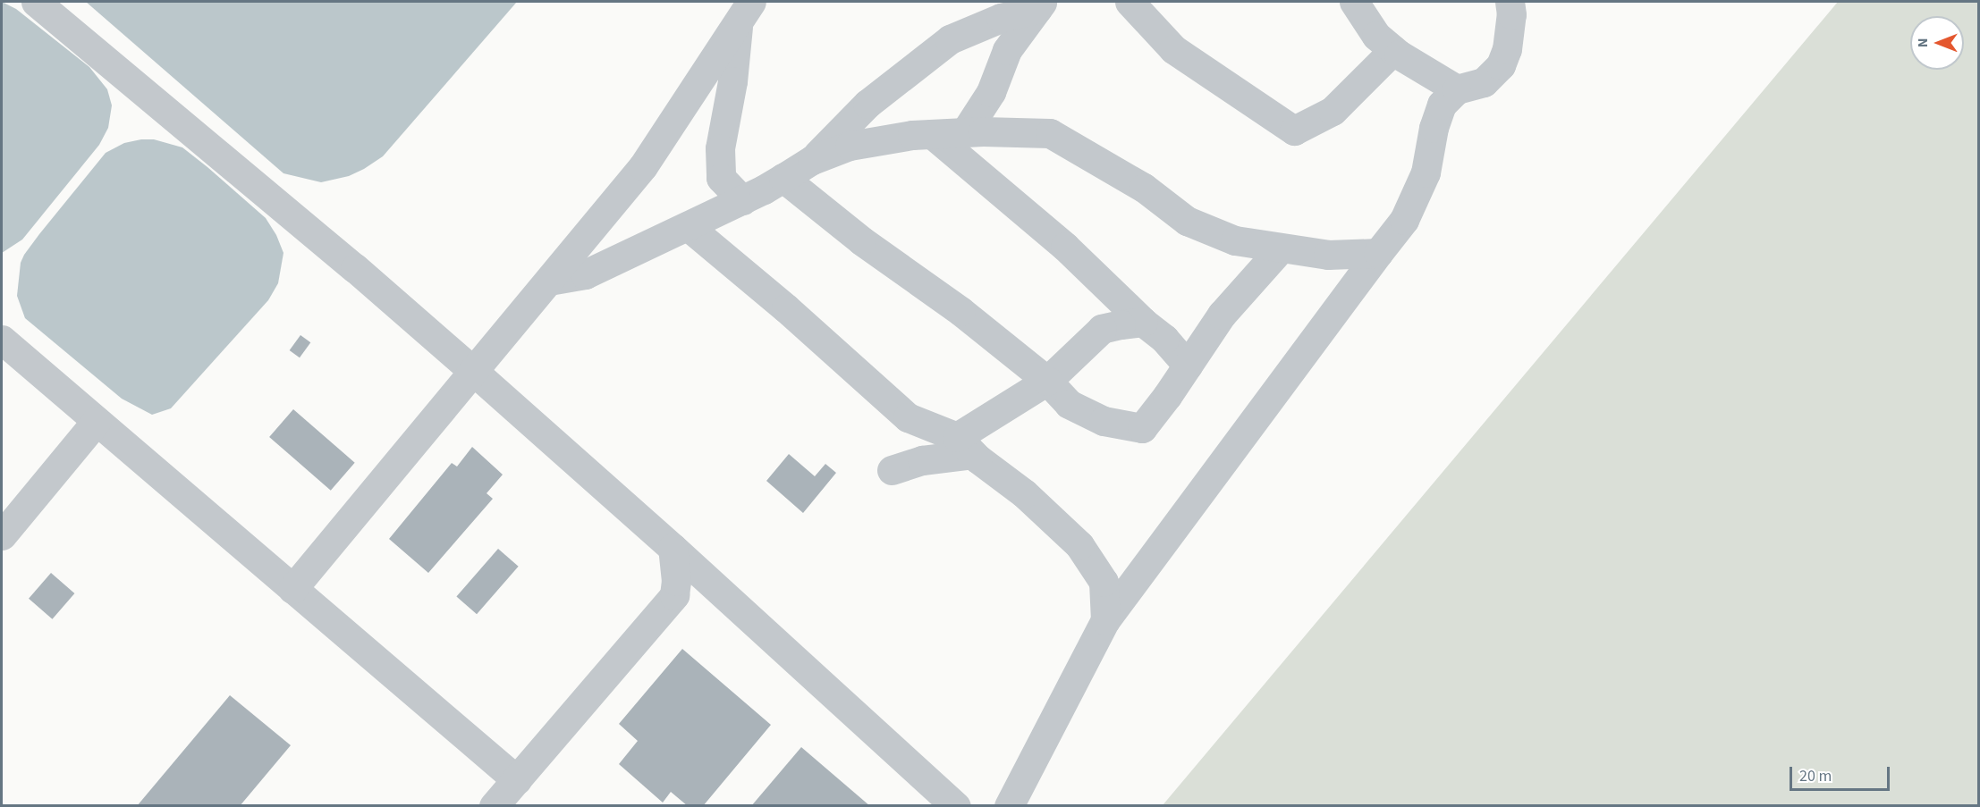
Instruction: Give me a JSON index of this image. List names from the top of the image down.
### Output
{
  "scale_bar": "20 m",
  "north": "left"
}
